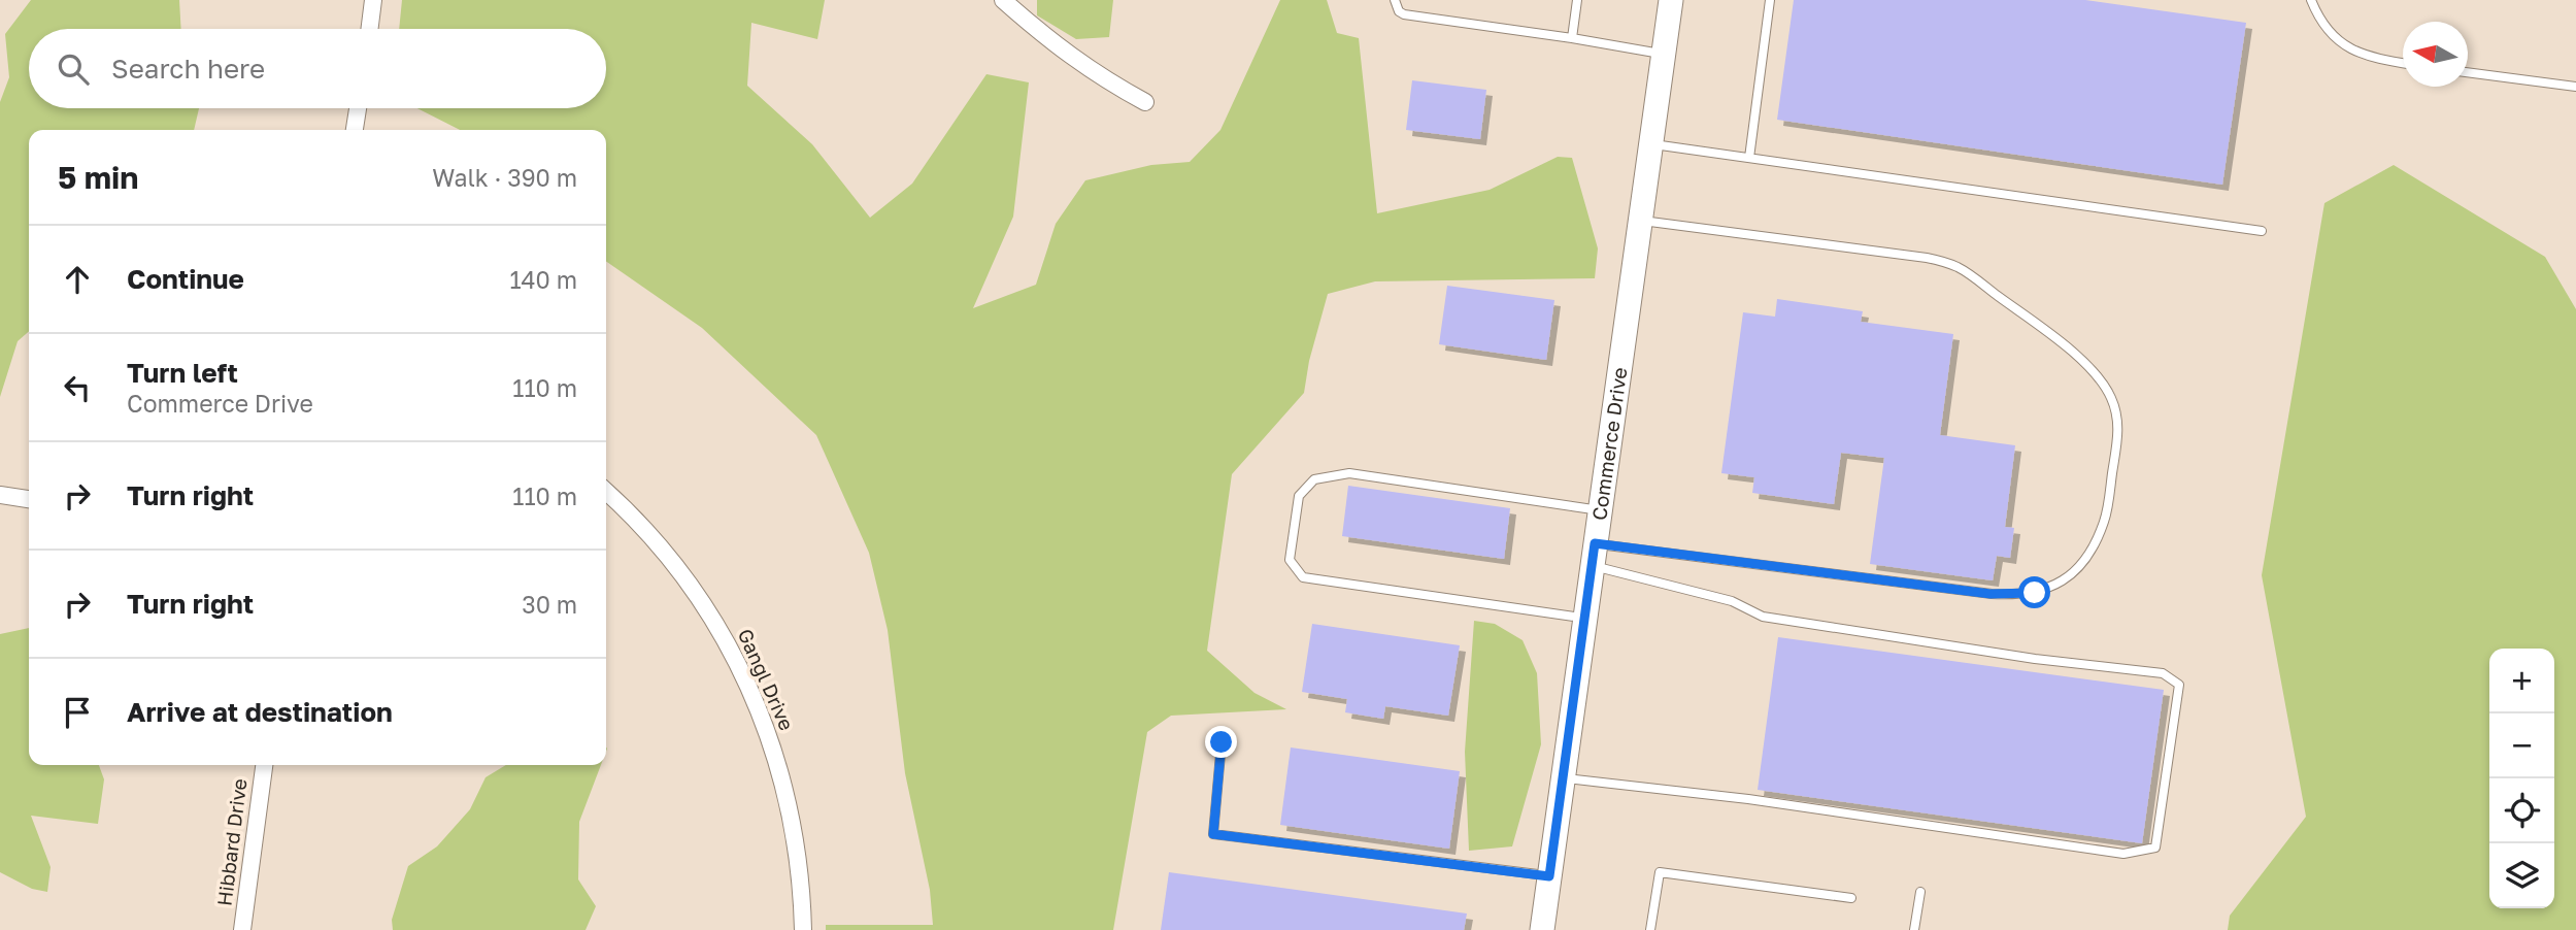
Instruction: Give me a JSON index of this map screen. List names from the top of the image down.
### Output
{
  "streets": {
    "street": ["Commerce Drive", "Gangl Drive", "Hibbard Drive"]
  },
  "north": "left",
  "page": {
    "search": "Search here",
    "heading": ["5 min", "Walk · 390 m"],
    "list": [
      ["Continue", "140 m"],
      ["Turn left", "Commerce Drive", "110 m"],
      ["Turn right", "110 m"],
      ["Turn right", "30 m"],
      "Arrive at destination"
    ],
    "map_buttons": ["+", "−"]
  }
}
